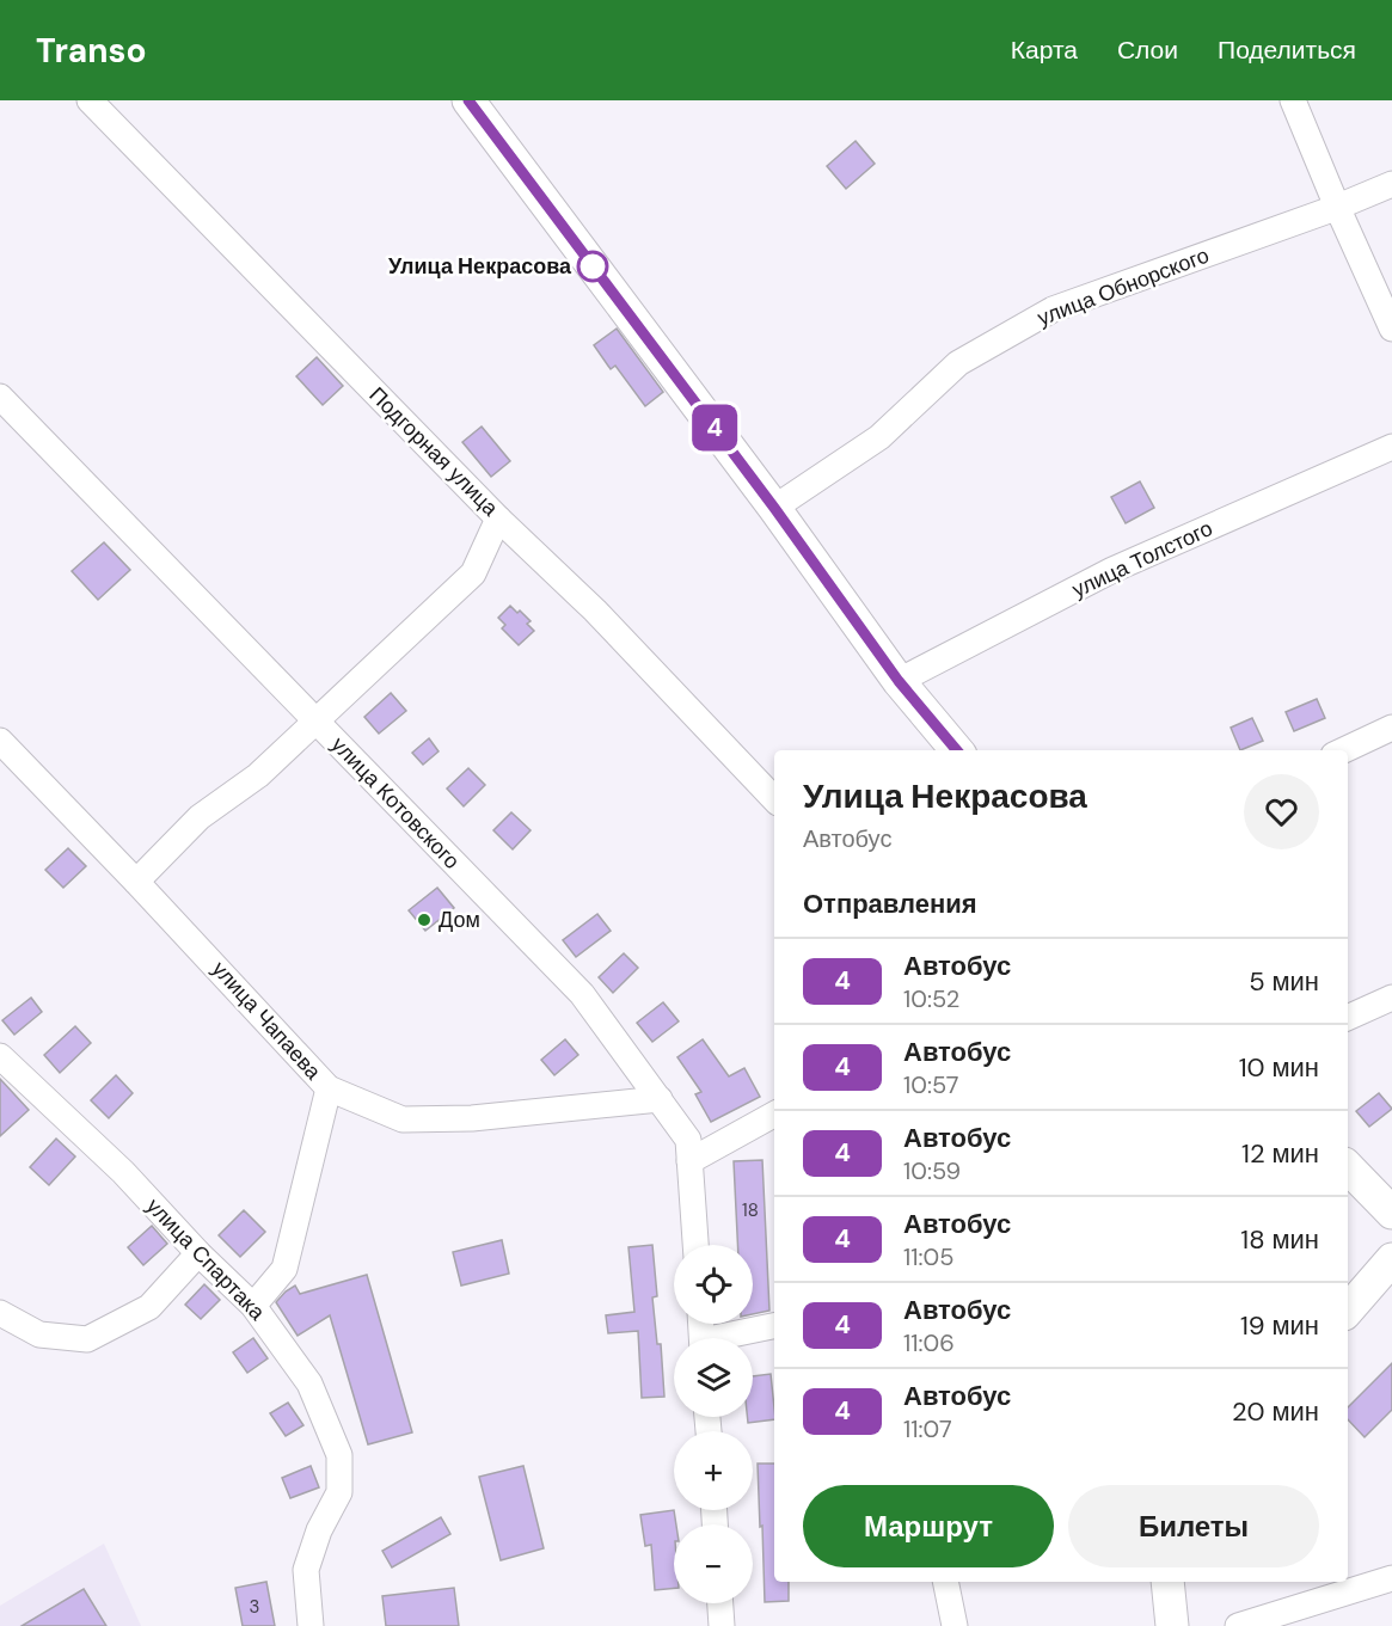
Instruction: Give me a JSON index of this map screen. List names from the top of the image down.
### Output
{
  "streets": {
    "street": [
      "улица Обнорского",
      "Подгорная улица",
      "улица Толстого",
      "улица Котовского",
      "улица Чапаева",
      "улица Спартака"
    ]
  },
  "crossings": [
    ["улица Котовского", "улица Чапаева"]
  ],
  "places": ["Улица Некрасова", "Дом"],
  "lines": ["bus line 4"],
  "house_numbers": ["18", "3"],
  "page": {
    "header": "Transo",
    "nav": ["Карта", "Слои", "Поделиться"],
    "on_map": "4",
    "heading": [
      ["Улица Некрасова", "Автобус"],
      "Отправления"
    ],
    "list": [
      {
        "mark": "4",
        "name": "Автобус",
        "note": "10:52",
        "value": "5 мин"
      },
      {
        "mark": "4",
        "name": "Автобус",
        "note": "10:57",
        "value": "10 мин"
      },
      {
        "mark": "4",
        "name": "Автобус",
        "note": "10:59",
        "value": "12 мин"
      },
      {
        "mark": "4",
        "name": "Автобус",
        "note": "11:05",
        "value": "18 мин"
      },
      {
        "mark": "4",
        "name": "Автобус",
        "note": "11:06",
        "value": "19 мин"
      },
      {
        "mark": "4",
        "name": "Автобус",
        "note": "11:07",
        "value": "20 мин"
      }
    ],
    "map_buttons": ["+", "−"],
    "buttons": ["Маршрут", "Билеты"]
  }
}
